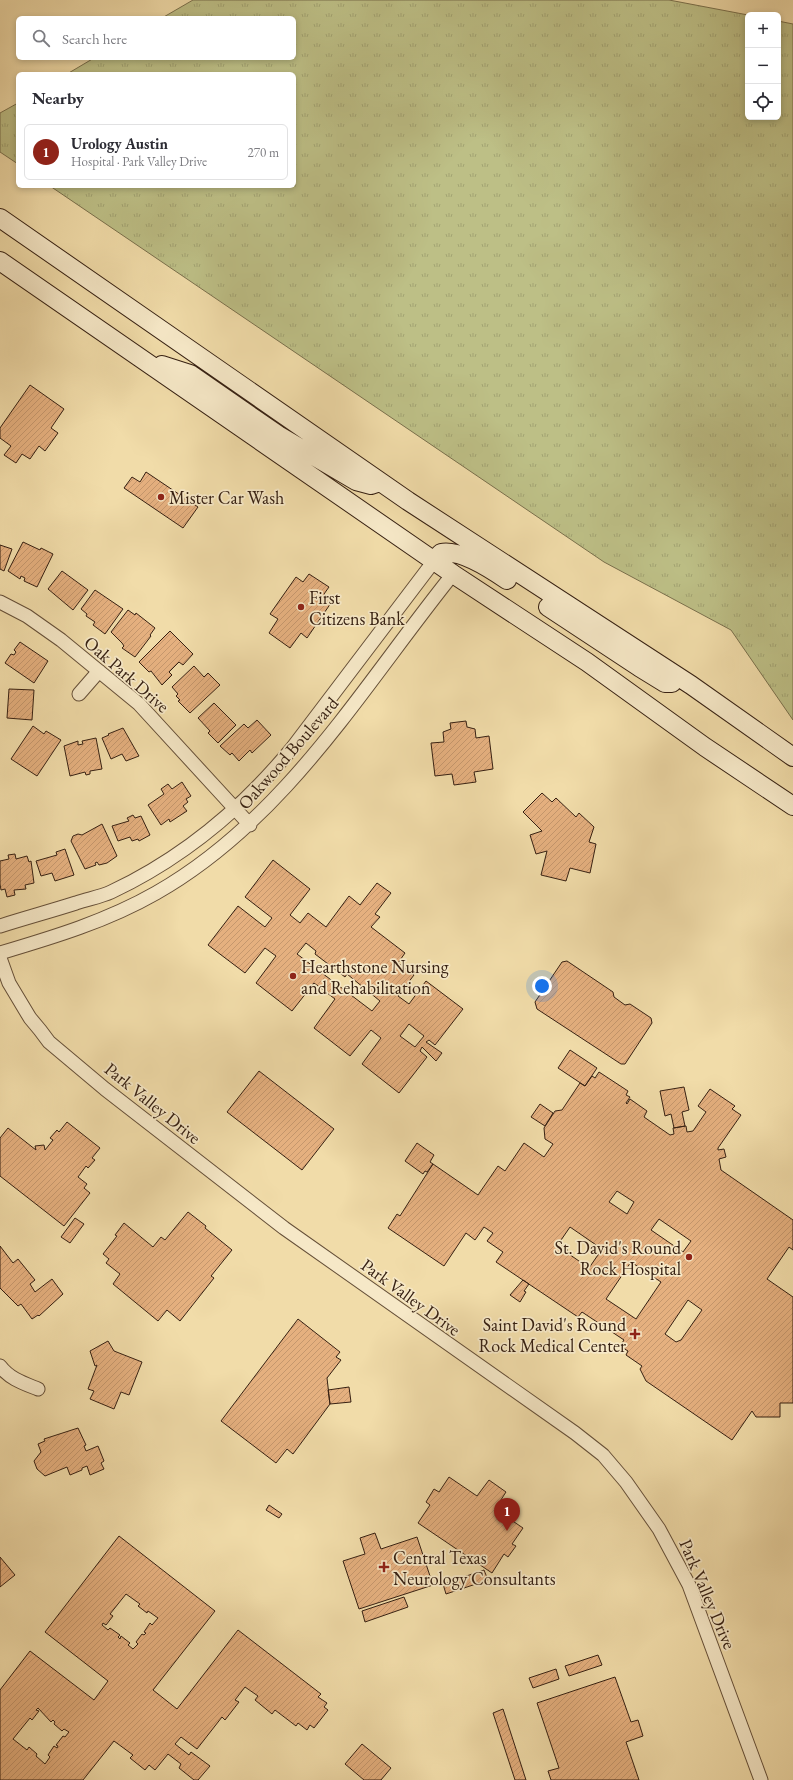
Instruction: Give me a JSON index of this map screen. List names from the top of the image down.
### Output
{
  "streets": {
    "street": ["Oak Park Drive", "Oakwood Boulevard", "Park Valley Drive"]
  },
  "crossings": [
    ["Oak Park Drive", "Oakwood Boulevard"]
  ],
  "places": {
    "other": [
      "Mister Car Wash",
      "First Citizens Bank",
      "Hearthstone Nursing and Rehabilitation",
      "St. David's Round Rock Hospital"
    ],
    "health": ["Saint David's Round Rock Medical Center", "Central Texas Neurology Consultants"]
  },
  "page": {
    "map_buttons": ["+", "−"],
    "search": "Search here",
    "heading": "Nearby",
    "list": [
      {
        "mark": "1",
        "name": "Urology Austin",
        "note": "Hospital · Park Valley Drive",
        "value": "270 m"
      }
    ],
    "pins": "1"
  }
}
